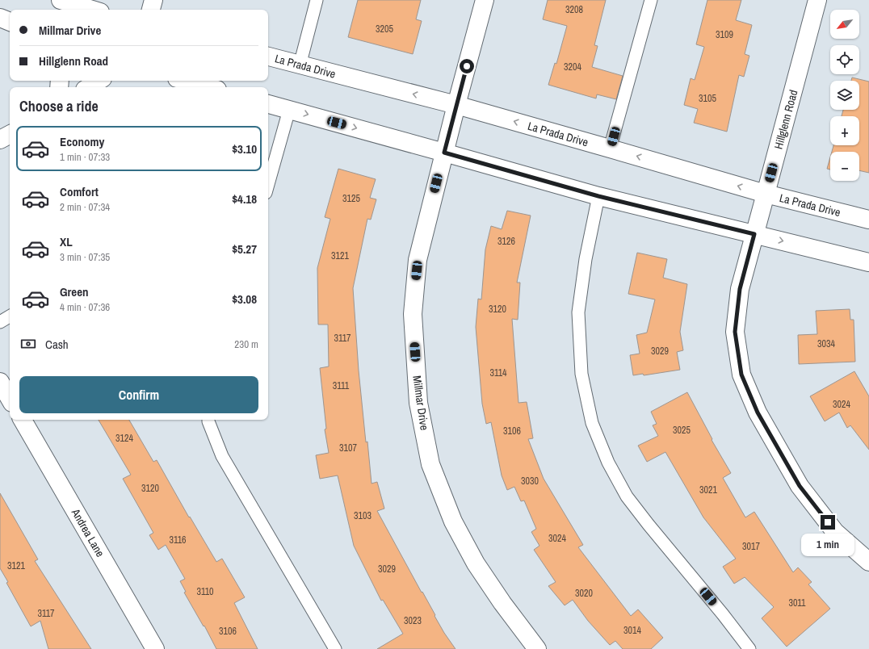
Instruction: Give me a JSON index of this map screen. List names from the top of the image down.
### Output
{
  "streets": {
    "street": [
      "La Prada Drive",
      "Hillglenn Road",
      "Millmar Drive",
      "Andrea Lane"
    ]
  },
  "crossings": [
    ["La Prada Drive", "Hillglenn Road"],
    ["La Prada Drive", "Millmar Drive"]
  ],
  "house_numbers": [
    "3208",
    "3205",
    "3109",
    "3204",
    "3105",
    "3125",
    "3126",
    "3121",
    "3120",
    "3117",
    "3034",
    "3029",
    "3114",
    "3111",
    "3024",
    "3025",
    "3106",
    "3124",
    "3107",
    "3030",
    "3120",
    "3021",
    "3103",
    "3024",
    "3116",
    "3017",
    "3121",
    "3029",
    "3110",
    "3020",
    "3011",
    "3117",
    "3023",
    "3014",
    "3106"
  ],
  "north": "bottom left",
  "page": {
    "map_buttons": ["+", "−"],
    "banner": ["Millmar Drive", "Hillglenn Road"],
    "heading": "Choose a ride",
    "list": [
      {
        "name": "Economy",
        "note": "1 min · 07:33",
        "value": "$3.10"
      },
      {
        "name": "Comfort",
        "note": "2 min · 07:34",
        "value": "$4.18"
      },
      {
        "name": "XL",
        "note": "3 min · 07:35",
        "value": "$5.27"
      },
      {
        "name": "Green",
        "note": "4 min · 07:36",
        "value": "$3.08"
      }
    ],
    "pay": ["Cash", "230 m"],
    "buttons": "Confirm",
    "bubble": "1 min"
  }
}
